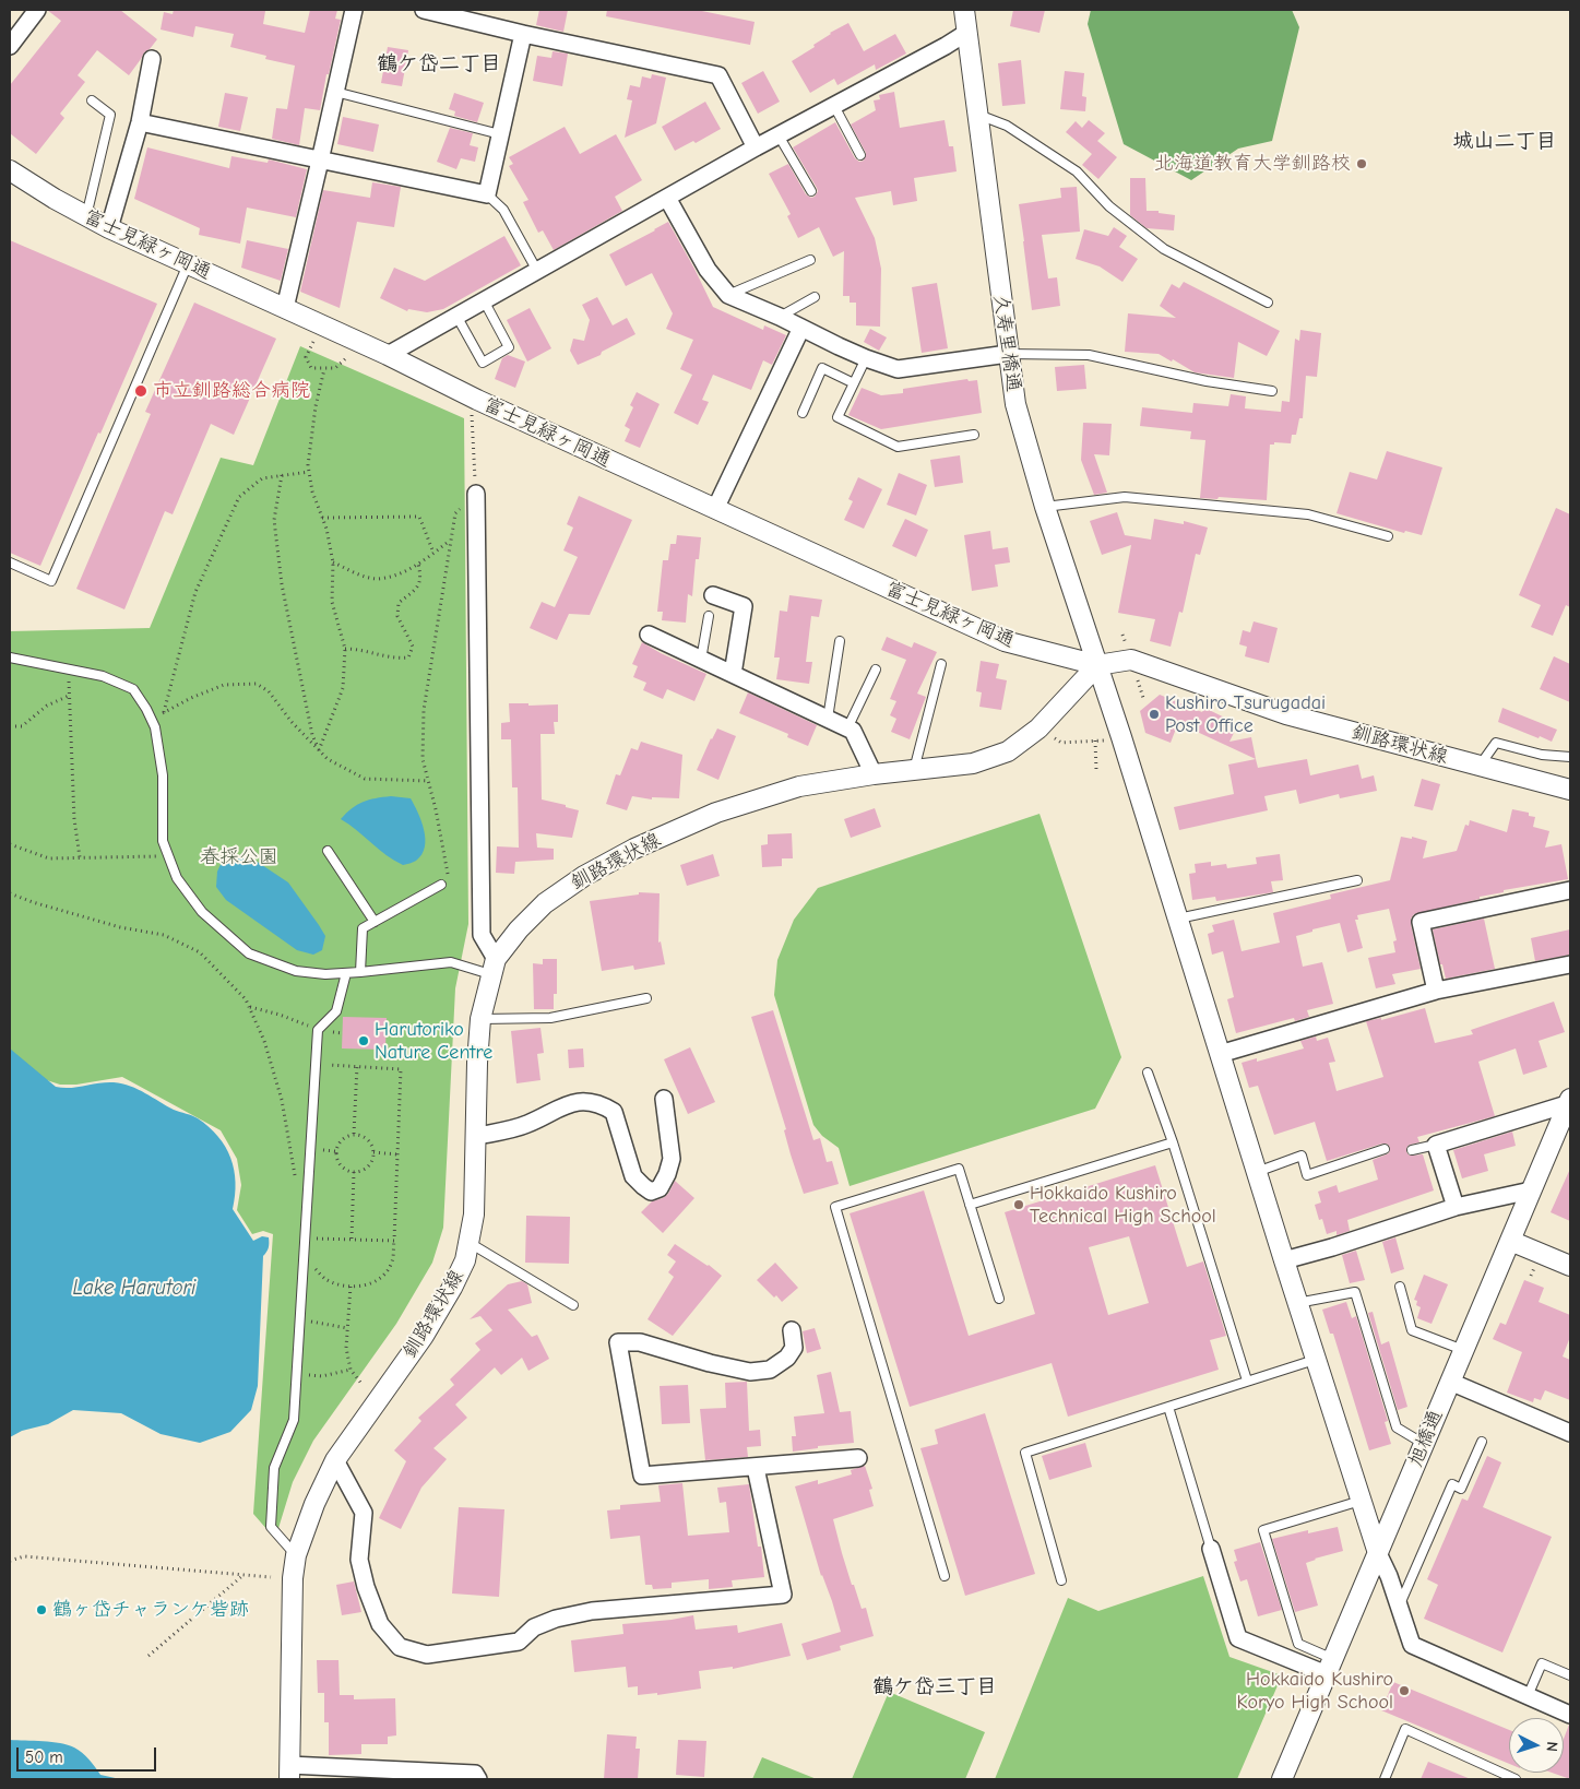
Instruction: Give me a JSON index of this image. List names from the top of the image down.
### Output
{
  "streets": {
    "street": [
      "富士見緑ヶ岡通",
      "久寿里橋通",
      "釧路環状線",
      "旭橋通"
    ]
  },
  "crossings": [
    ["富士見緑ヶ岡通", "久寿里橋通"],
    ["富士見緑ヶ岡通", "釧路環状線"],
    ["久寿里橋通", "釧路環状線"],
    ["久寿里橋通", "旭橋通"]
  ],
  "districts": ["鶴ケ岱二丁目", "城山二丁目", "鶴ケ岱三丁目"],
  "water": ["Lake Harutori"],
  "parks": ["春採公園"],
  "places": [
    "北海道教育大学釧路校",
    "市立釧路総合病院",
    "Kushiro Tsurugadai Post Office",
    "Harutoriko Nature Centre",
    "Hokkaido Kushiro Technical High School",
    "鶴ヶ岱チャランケ砦跡",
    "Hokkaido Kushiro Koryo High School"
  ],
  "scale_bar": "50 m",
  "north": "right"
}
